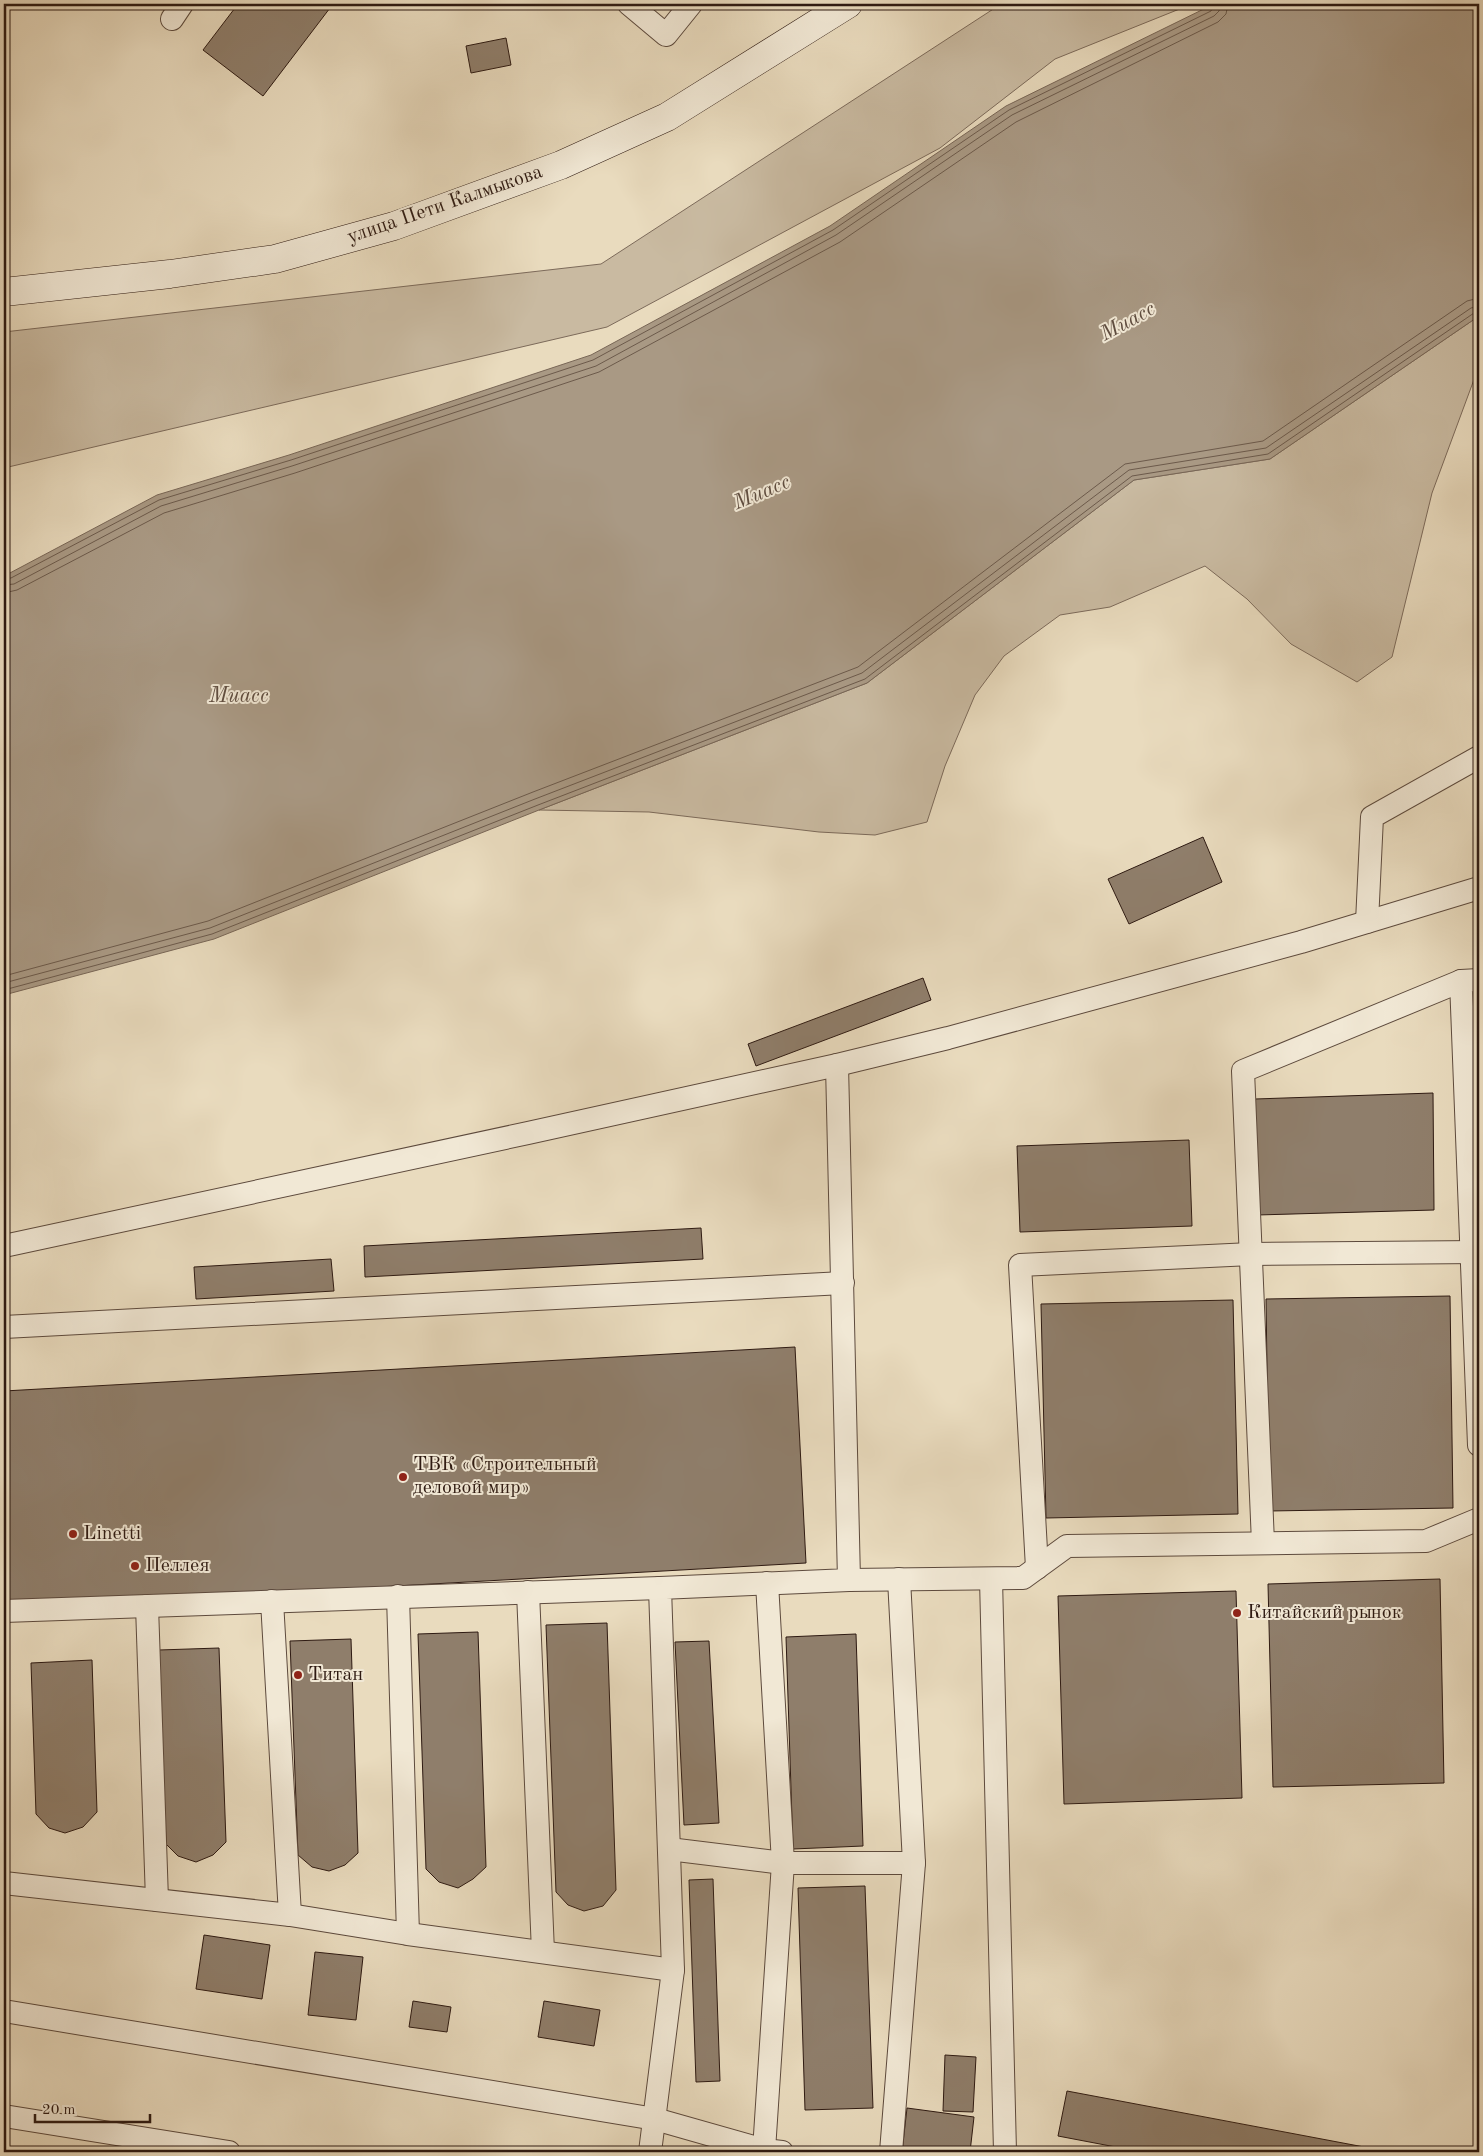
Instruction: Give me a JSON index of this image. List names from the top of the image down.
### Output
{
  "streets": {
    "main road": ["улица Пети Калмыкова"]
  },
  "water": ["Миасс"],
  "places": [
    "ТВК «Строительный деловой мир»",
    "Linetti",
    "Пеллея",
    "Китайский рынок",
    "Титан"
  ],
  "scale_bar": "20 m"
}
